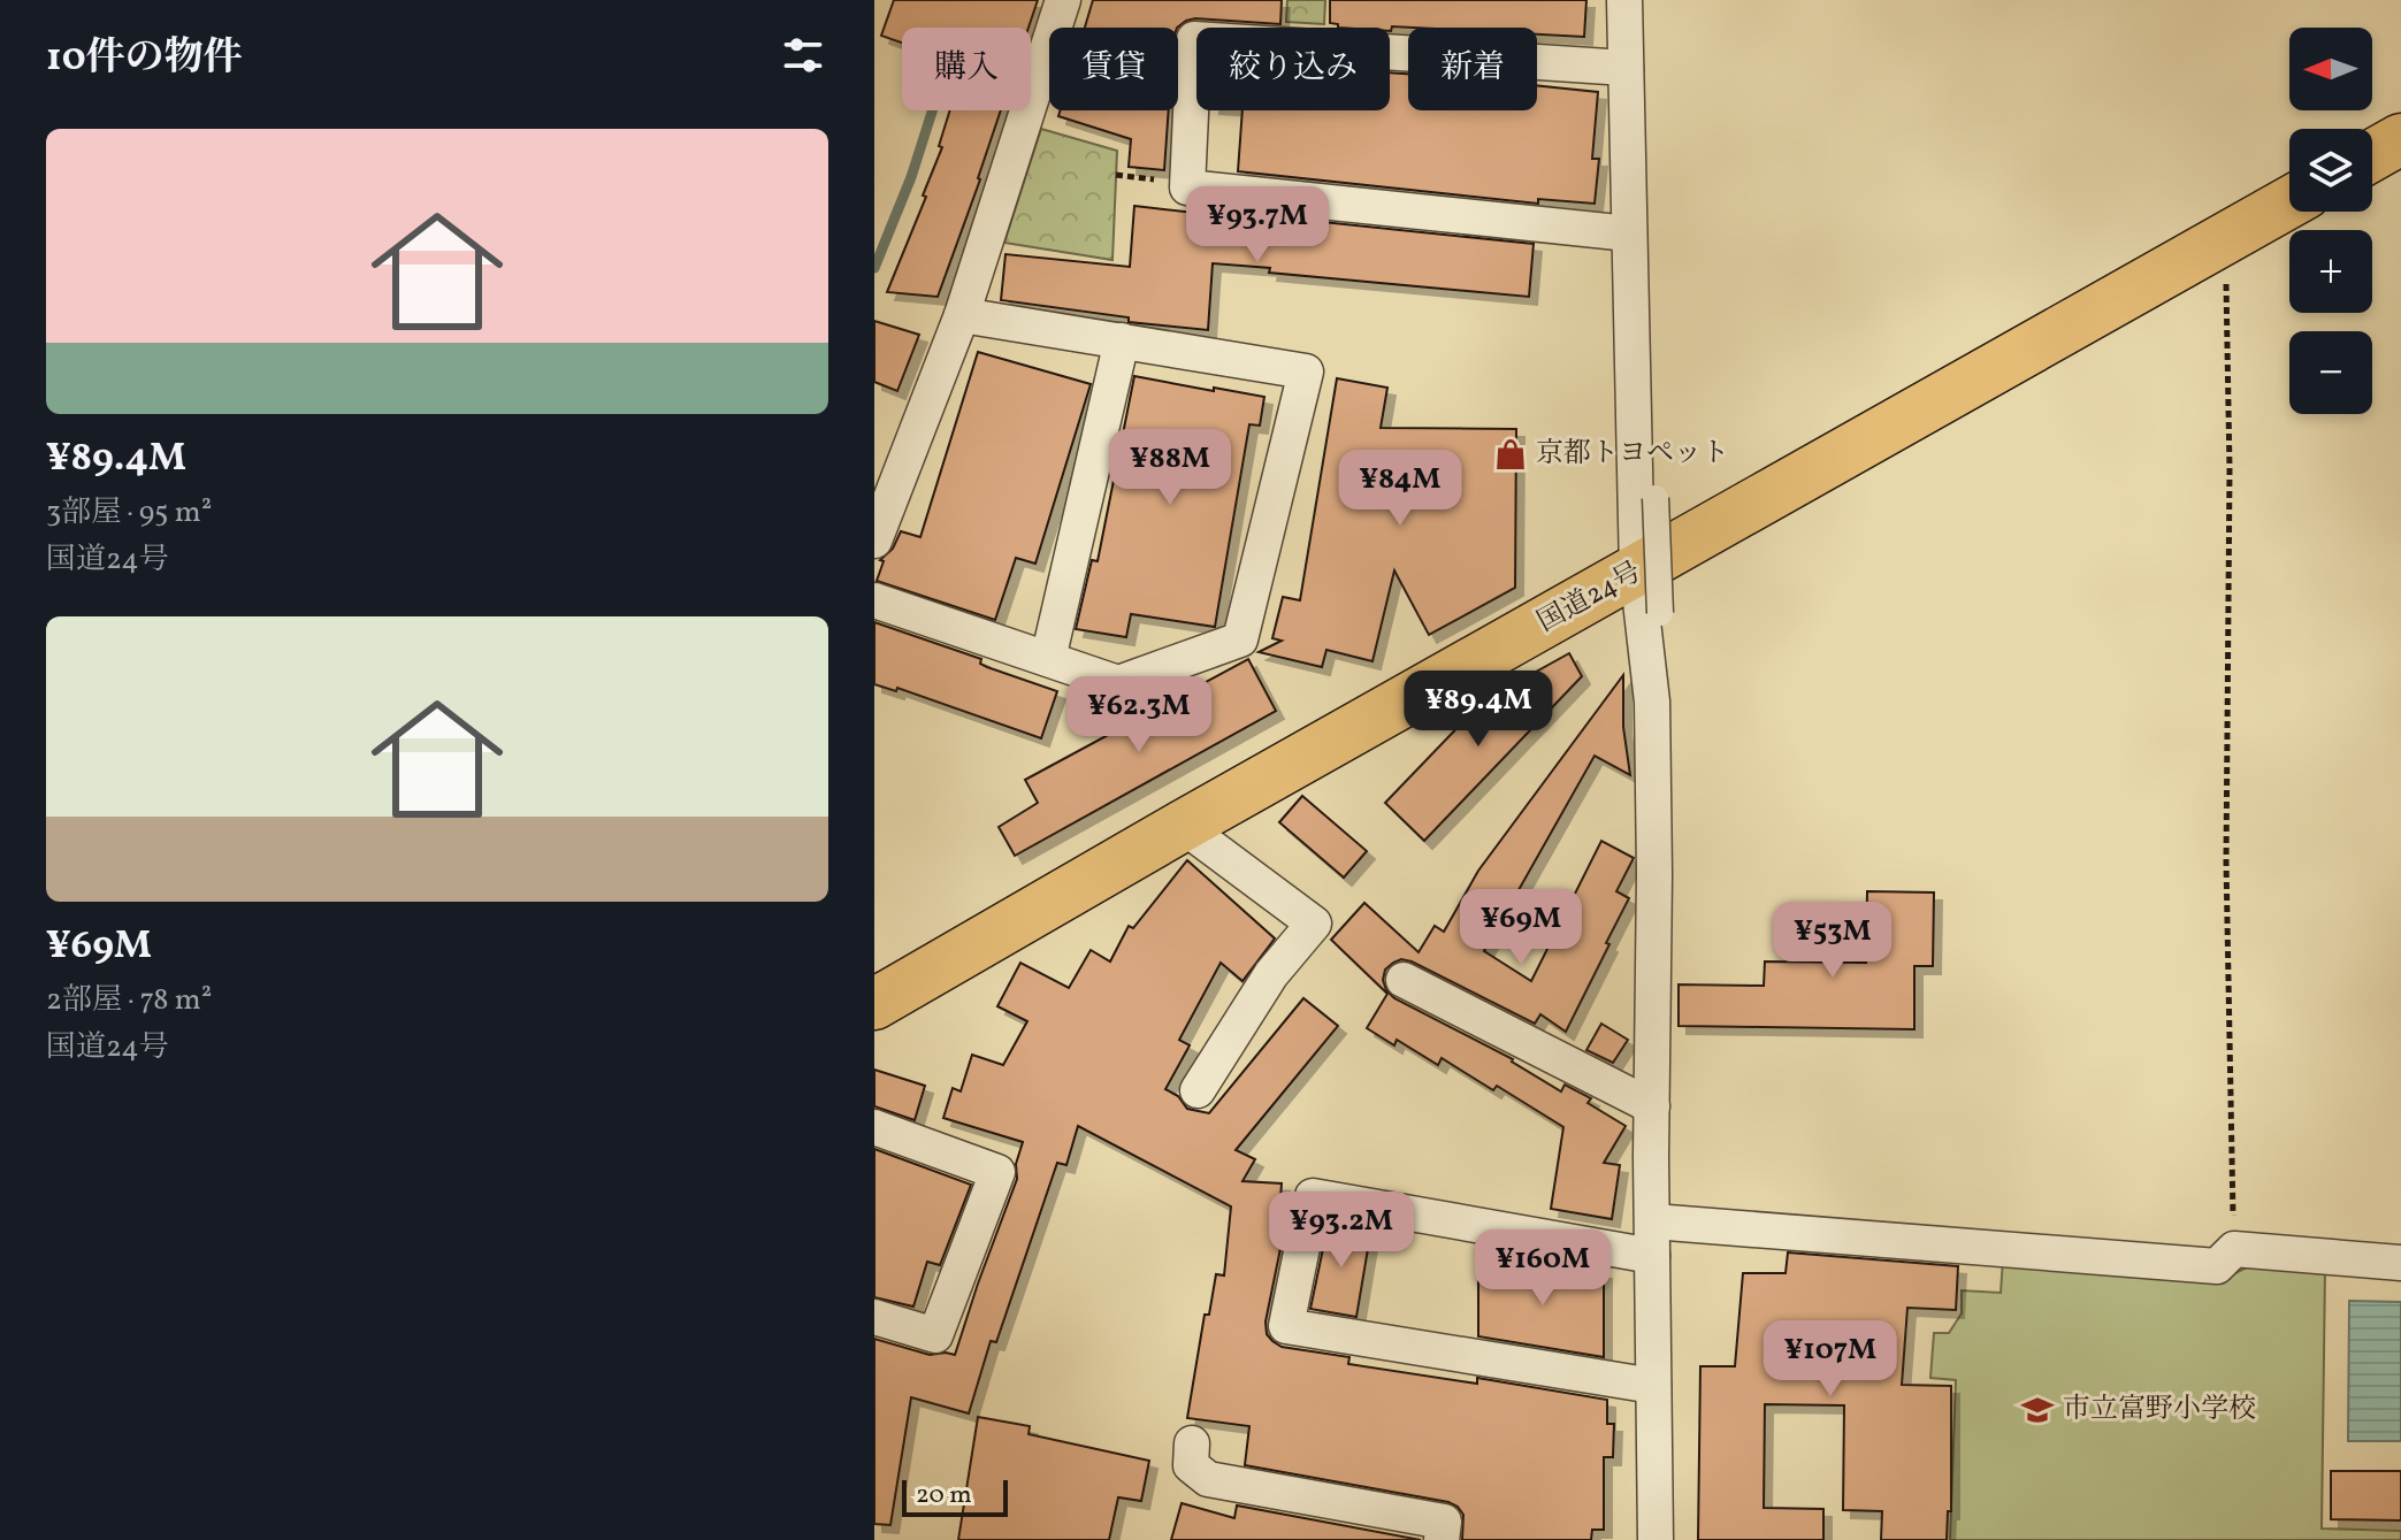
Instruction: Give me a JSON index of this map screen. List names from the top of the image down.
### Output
{
  "streets": {
    "highway": ["国道24号"]
  },
  "places": {
    "shop": ["京都トヨペット"],
    "school or university": ["市立富野小学校"]
  },
  "scale_bar": "20 m",
  "north": "left",
  "page": {
    "heading": "10件の物件",
    "map_buttons": ["+", "−"],
    "chip": [
      "購入",
      "賃貸",
      "絞り込み",
      "新着"
    ],
    "list": [
      {
        "name": "¥89.4M",
        "note": "3部屋 · 95 m² · 国道24号"
      },
      {
        "name": "¥69M",
        "note": "2部屋 · 78 m² · 国道24号"
      }
    ],
    "price": [
      "¥93.7M",
      "¥88M",
      "¥84M",
      "¥89.4M",
      "¥62.3M",
      "¥69M",
      "¥53M",
      "¥93.2M",
      "¥160M",
      "¥107M"
    ],
    "scale": "20 m"
  }
}
